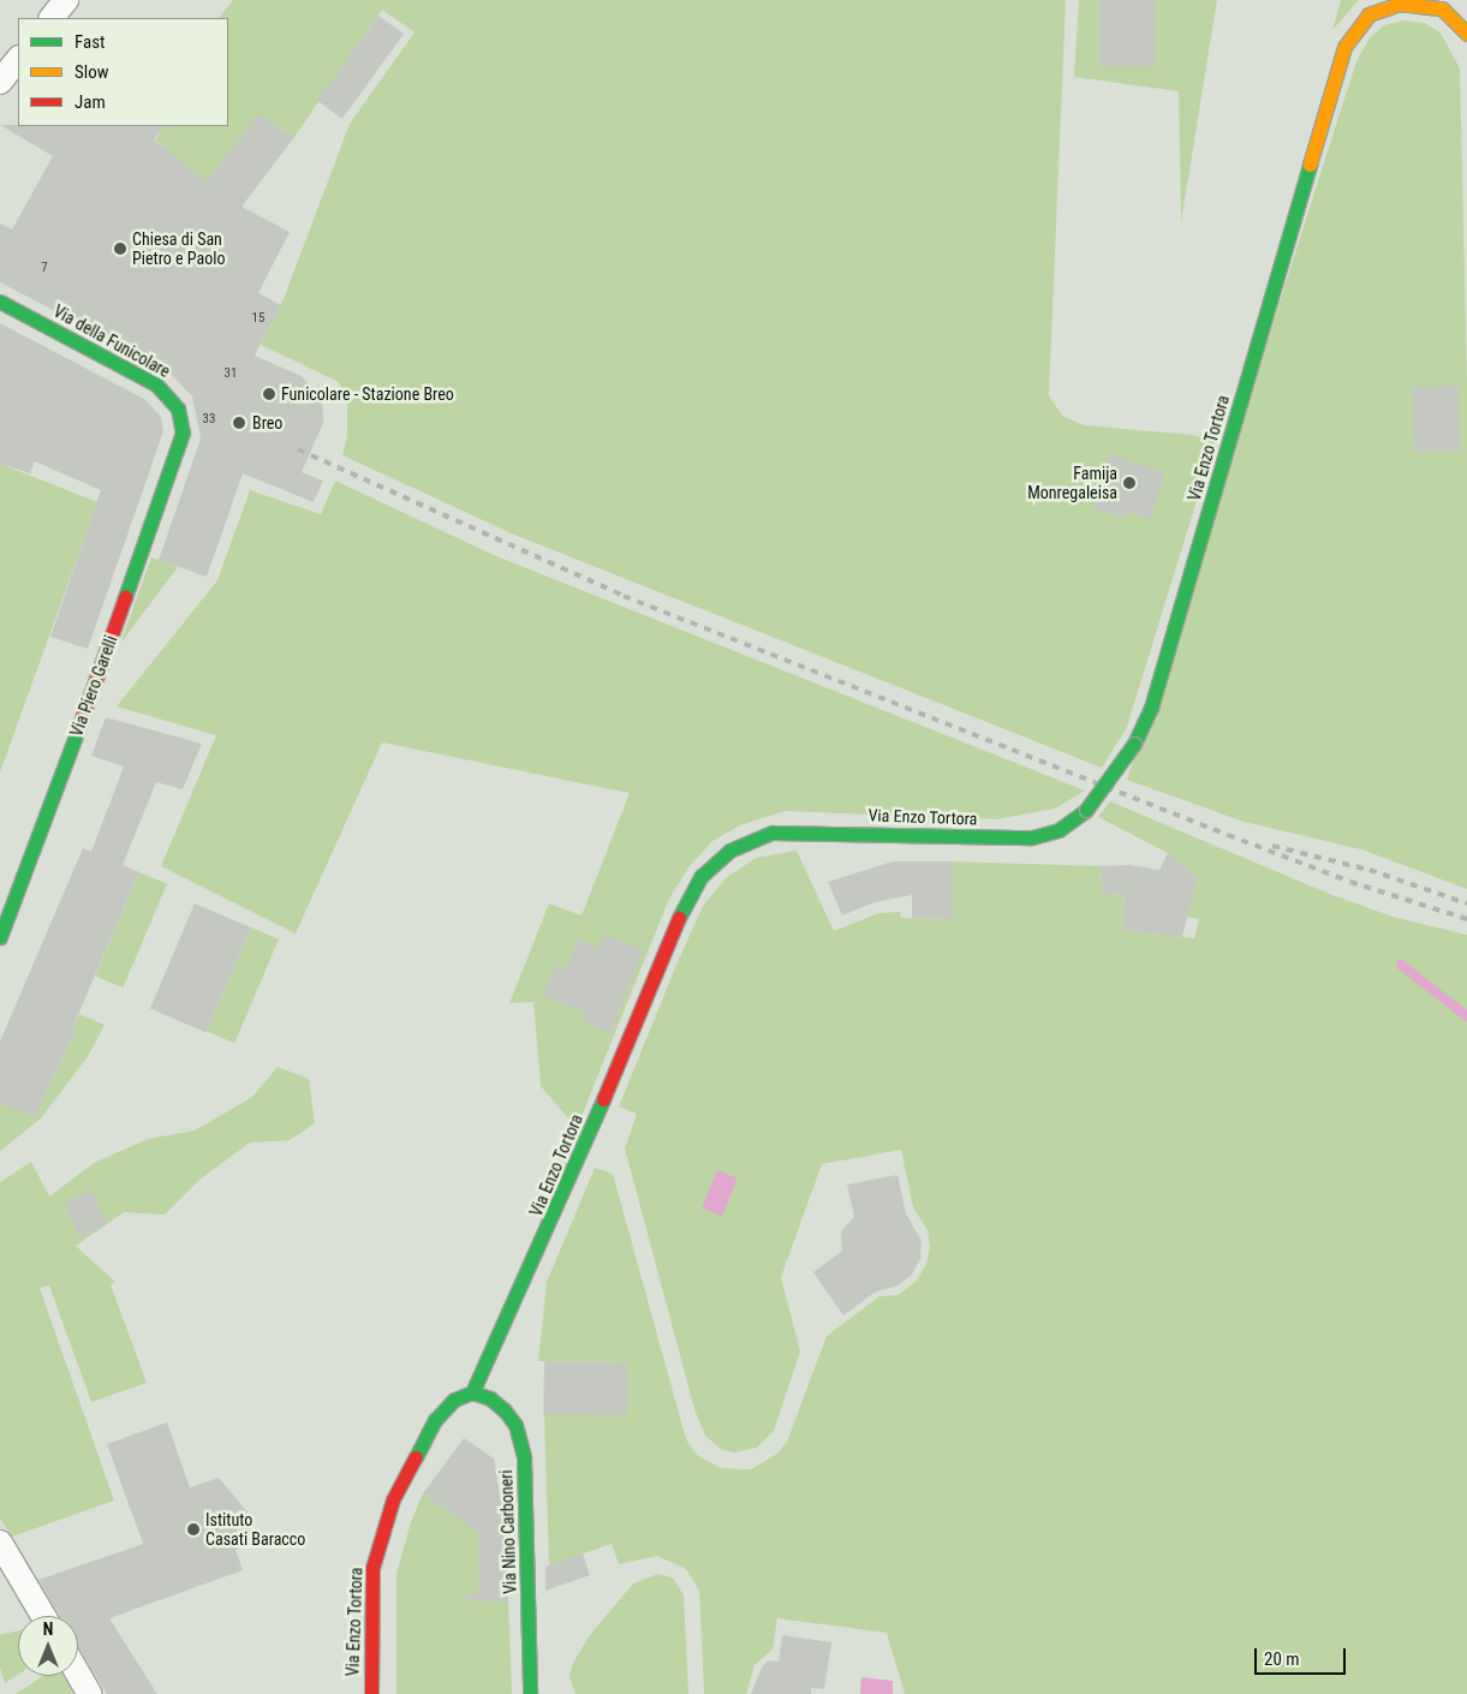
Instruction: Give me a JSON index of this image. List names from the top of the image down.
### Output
{
  "streets": {
    "street": [
      "Via della Funicolare",
      "Via Enzo Tortora",
      "Via Piero Garelli",
      "Via Nino Carboneri"
    ]
  },
  "crossings": [
    ["Via della Funicolare", "Via Piero Garelli"],
    ["Via Enzo Tortora", "Via Nino Carboneri"]
  ],
  "places": [
    "Chiesa di San Pietro e Paolo",
    "Funicolare - Stazione Breo",
    "Breo",
    "Famija Monregaleisa",
    "Istituto Casati Baracco"
  ],
  "house_numbers": [
    "7",
    "15",
    "31",
    "33"
  ],
  "legend": ["Fast", "Slow", "Jam"],
  "scale_bar": "20 m",
  "north": "top"
}
